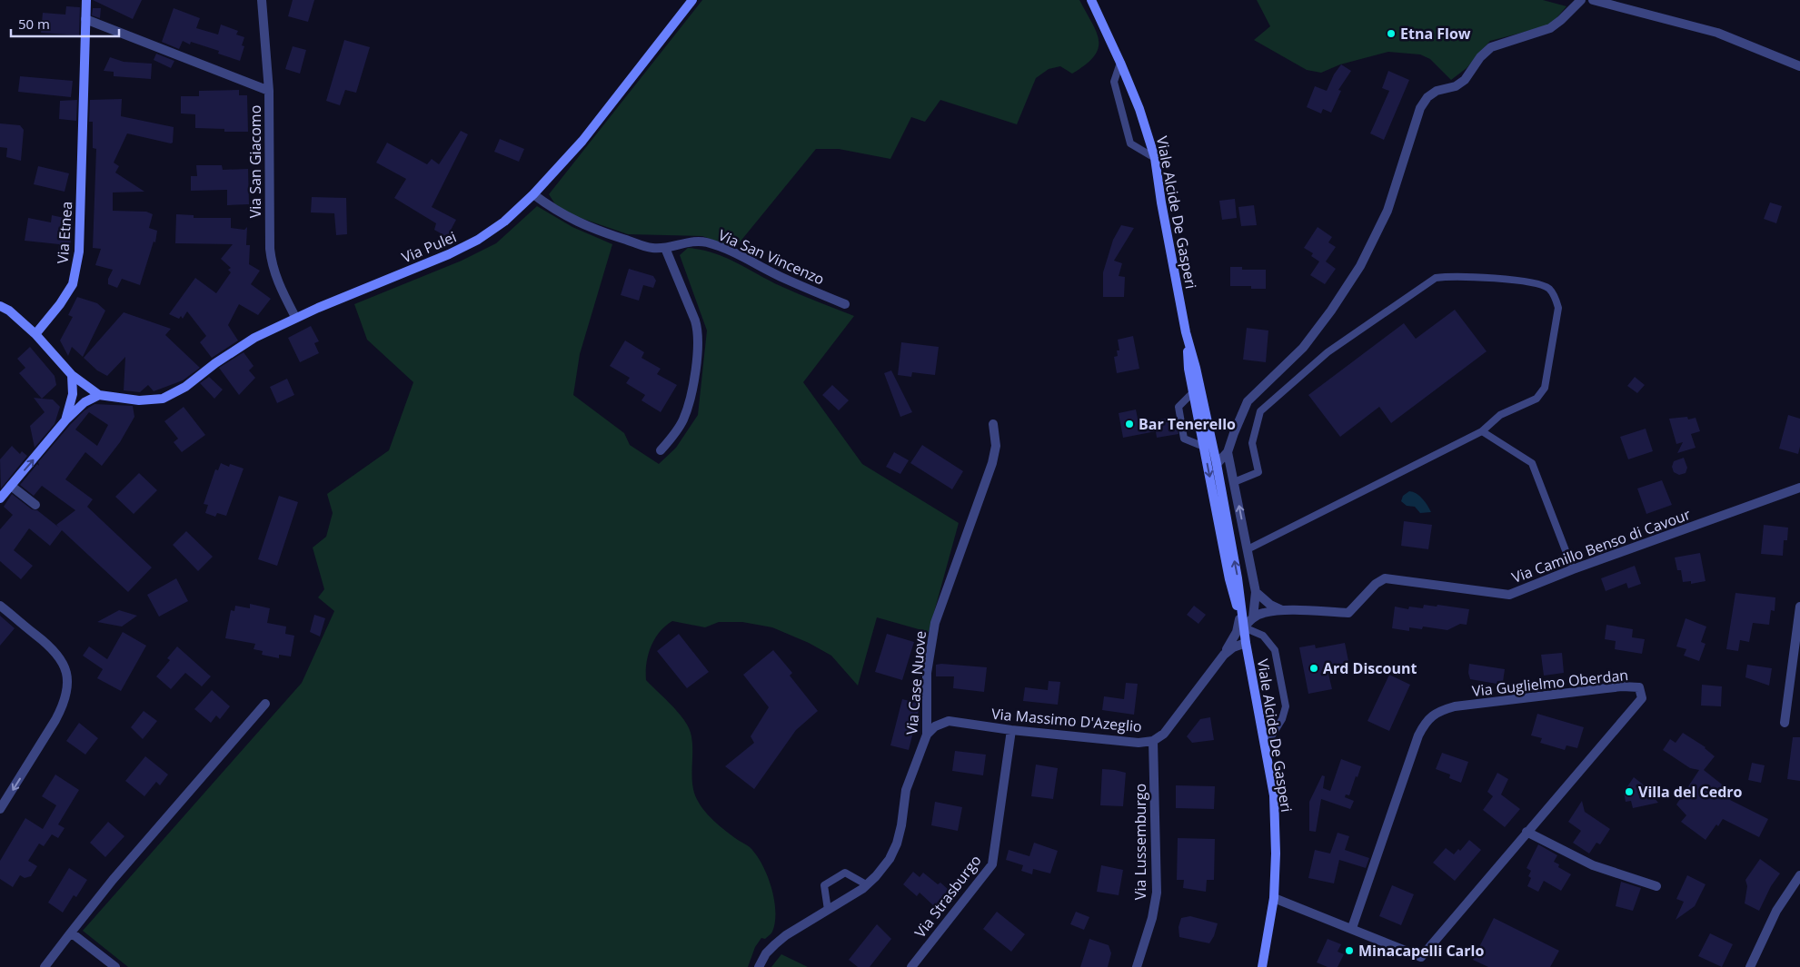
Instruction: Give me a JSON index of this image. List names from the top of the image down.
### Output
{
  "streets": {
    "main road": ["Viale Alcide De Gasperi", "Via Etnea", "Via Pulei"],
    "street": [
      "Via San Giacomo",
      "Via San Vincenzo",
      "Via Camillo Benso di Cavour",
      "Via Case Nuove",
      "Via Guglielmo Oberdan",
      "Via Massimo D'Azeglio",
      "Via Lussemburgo",
      "Via Strasburgo"
    ]
  },
  "crossings": [
    ["Via San Giacomo", "Via Pulei"],
    ["Viale Alcide De Gasperi", "Via Guglielmo Oberdan"],
    ["Viale Alcide De Gasperi", "Via Massimo D'Azeglio"],
    ["Via Pulei", "Via San Vincenzo"],
    ["Via Case Nuove", "Via Massimo D'Azeglio"],
    ["Via Massimo D'Azeglio", "Via Lussemburgo"],
    ["Via Massimo D'Azeglio", "Via Strasburgo"]
  ],
  "places": [
    "Etna Flow",
    "Bar Tenerello",
    "Ard Discount",
    "Villa del Cedro",
    "Minacapelli Carlo"
  ],
  "scale_bar": "50 m"
}
